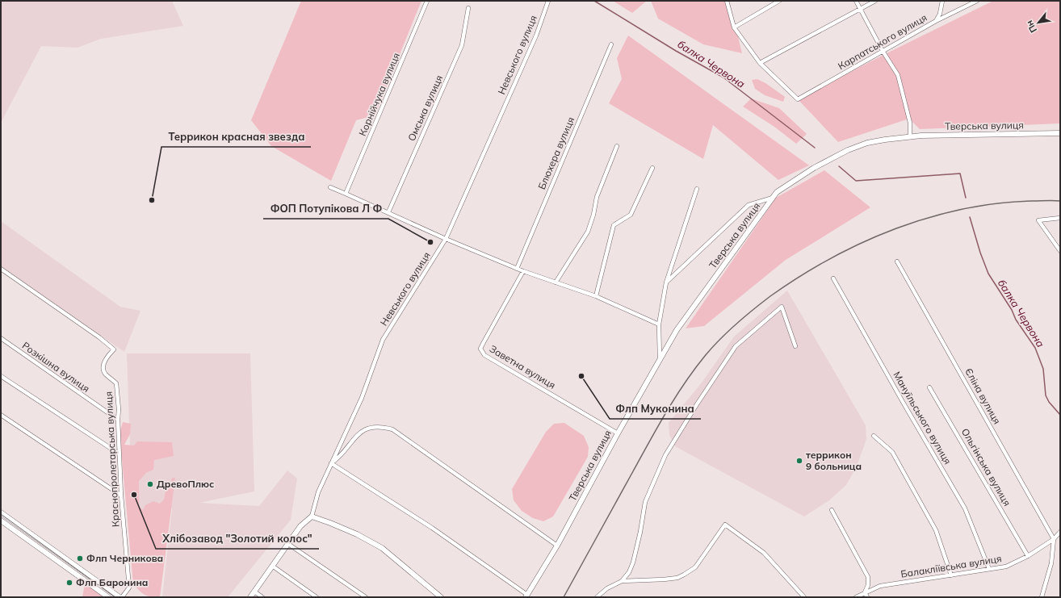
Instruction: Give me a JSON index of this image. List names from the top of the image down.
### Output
{
  "streets": {
    "main road": ["Тверська вулиця"],
    "street": [
      "Карпатського вулиця",
      "Невського вулиця",
      "Корнійчука вулиця",
      "Омська вулиця",
      "Блюхера вулиця",
      "Розкішна вулиця",
      "Заветна вулиця",
      "Єліна вулиця",
      "Мануїльського вулиця",
      "Краснопролетарська вулиця",
      "Ольгінська вулиця",
      "Балакліївська вулиця"
    ]
  },
  "crossings": [
    ["Невського вулиця", "Тверська вулиця"],
    ["Тверська вулиця", "Заветна вулиця"],
    ["Розкішна вулиця", "Краснопролетарська вулиця"],
    ["Єліна вулиця", "Балакліївська вулиця"],
    ["Мануїльського вулиця", "Балакліївська вулиця"],
    ["Ольгінська вулиця", "Балакліївська вулиця"]
  ],
  "water": ["балка Червона"],
  "places": [
    "Террикон красная звезда",
    "ФОП Потупікова Л Ф",
    "Флп Муконина",
    "террикон 9 больница",
    "ДревоПлюс",
    "Хлібозавод \"Золотий колос\"",
    "Флп Черникова",
    "Флп Баронина"
  ],
  "north": "bottom left"
}
